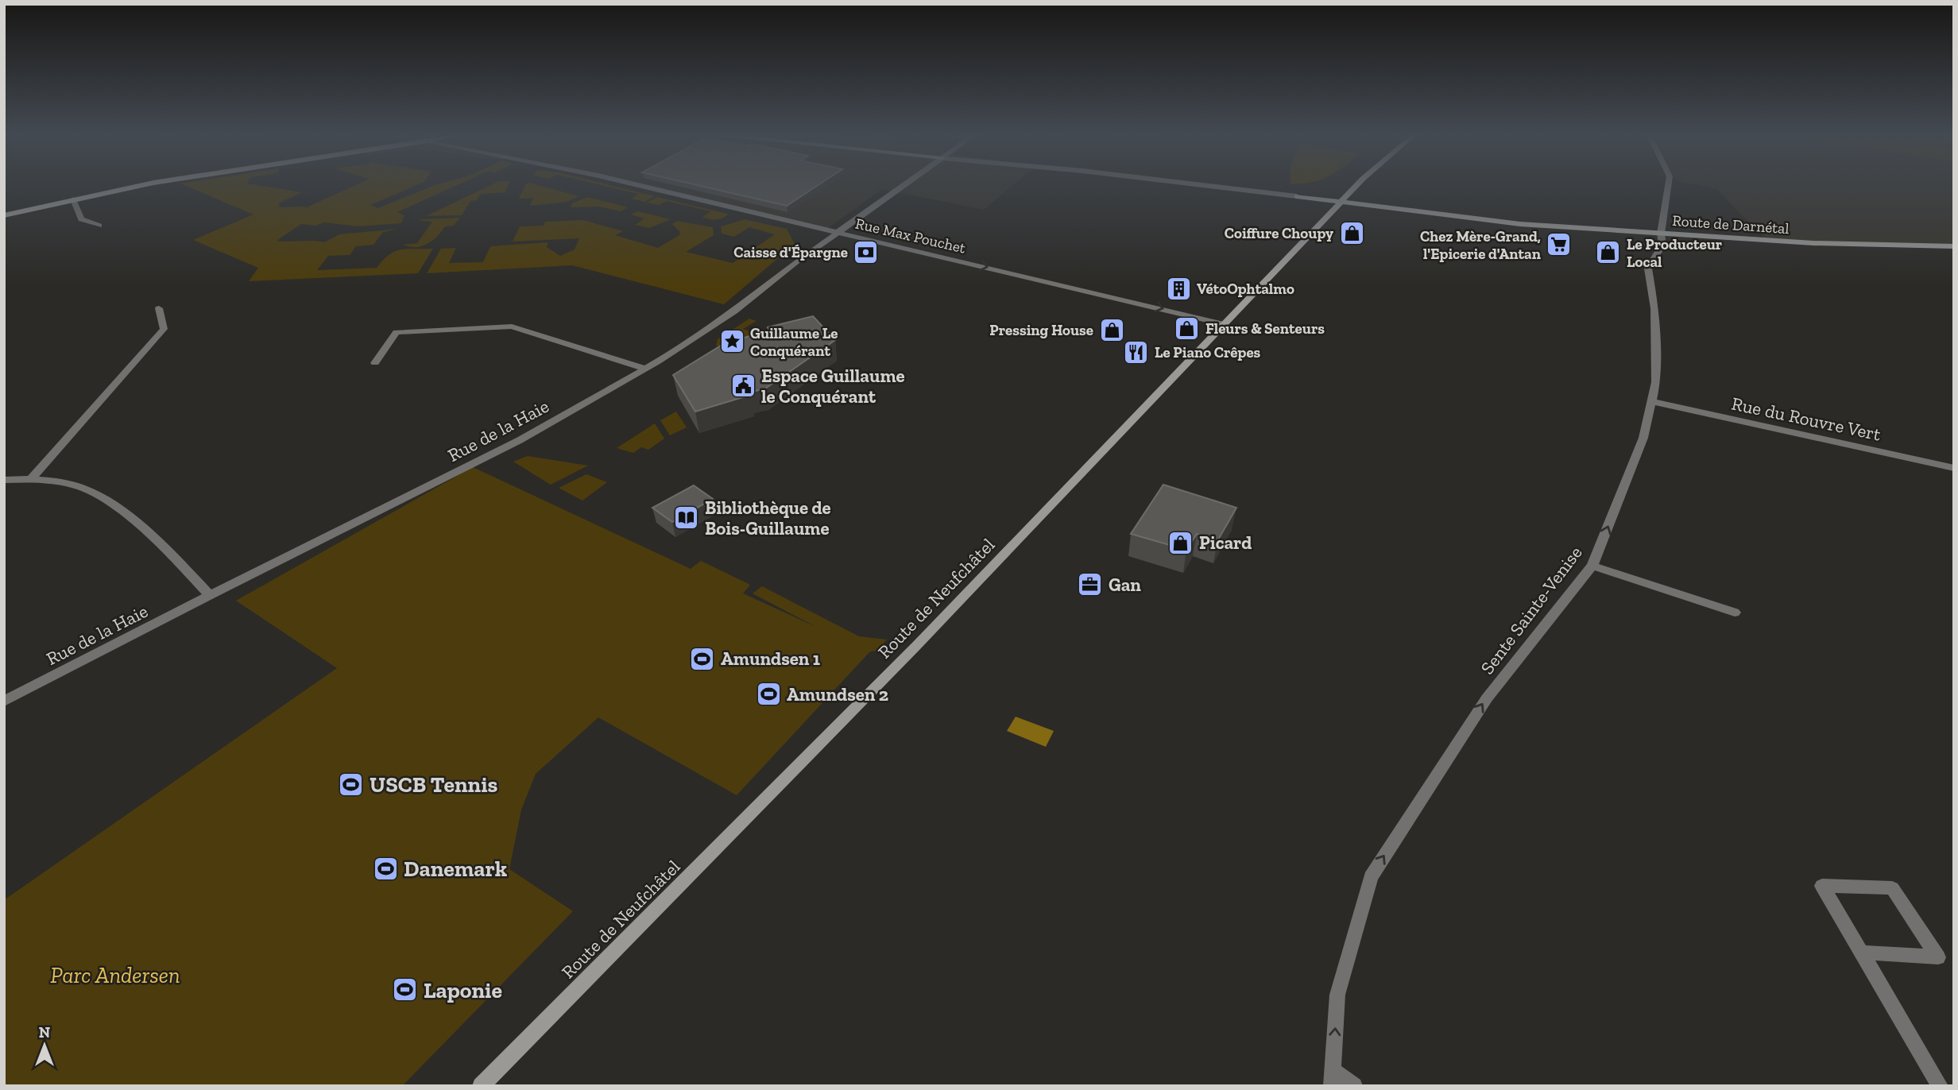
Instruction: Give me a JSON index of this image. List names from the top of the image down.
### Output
{
  "streets": {
    "main road": ["Route de Darnétal", "Route de Neufchâtel"],
    "street": [
      "Rue Max Pouchet",
      "Rue du Rouvre Vert",
      "Rue de la Haie",
      "Sente Sainte-Venise"
    ]
  },
  "crossings": [
    ["Route de Darnétal", "Route de Neufchâtel"],
    ["Route de Darnétal", "Sente Sainte-Venise"],
    ["Rue Max Pouchet", "Rue de la Haie"],
    ["Rue Max Pouchet", "Route de Neufchâtel"],
    ["Rue du Rouvre Vert", "Sente Sainte-Venise"]
  ],
  "one_way": ["Rue Max Pouchet", "Sente Sainte-Venise"],
  "parks": ["Parc Andersen"],
  "places": {
    "shop": [
      "Coiffure Choupy",
      "Le Producteur Local",
      "Fleurs & Senteurs",
      "Pressing House",
      "Picard"
    ],
    "supermarket": ["Chez Mère-Grand, l'Epicerie d'Antan"],
    "bank": ["Caisse d'Épargne"],
    "building": ["VétoOphtalmo"],
    "place": ["Guillaume Le Conquérant"],
    "restaurant": ["Le Piano Crêpes"],
    "public building": ["Espace Guillaume le Conquérant"],
    "library": ["Bibliothèque de Bois-Guillaume"],
    "office": ["Gan"],
    "sports": [
      "Amundsen 1",
      "Amundsen 2",
      "USCB Tennis",
      "Danemark",
      "Laponie"
    ]
  },
  "north": "top"
}
